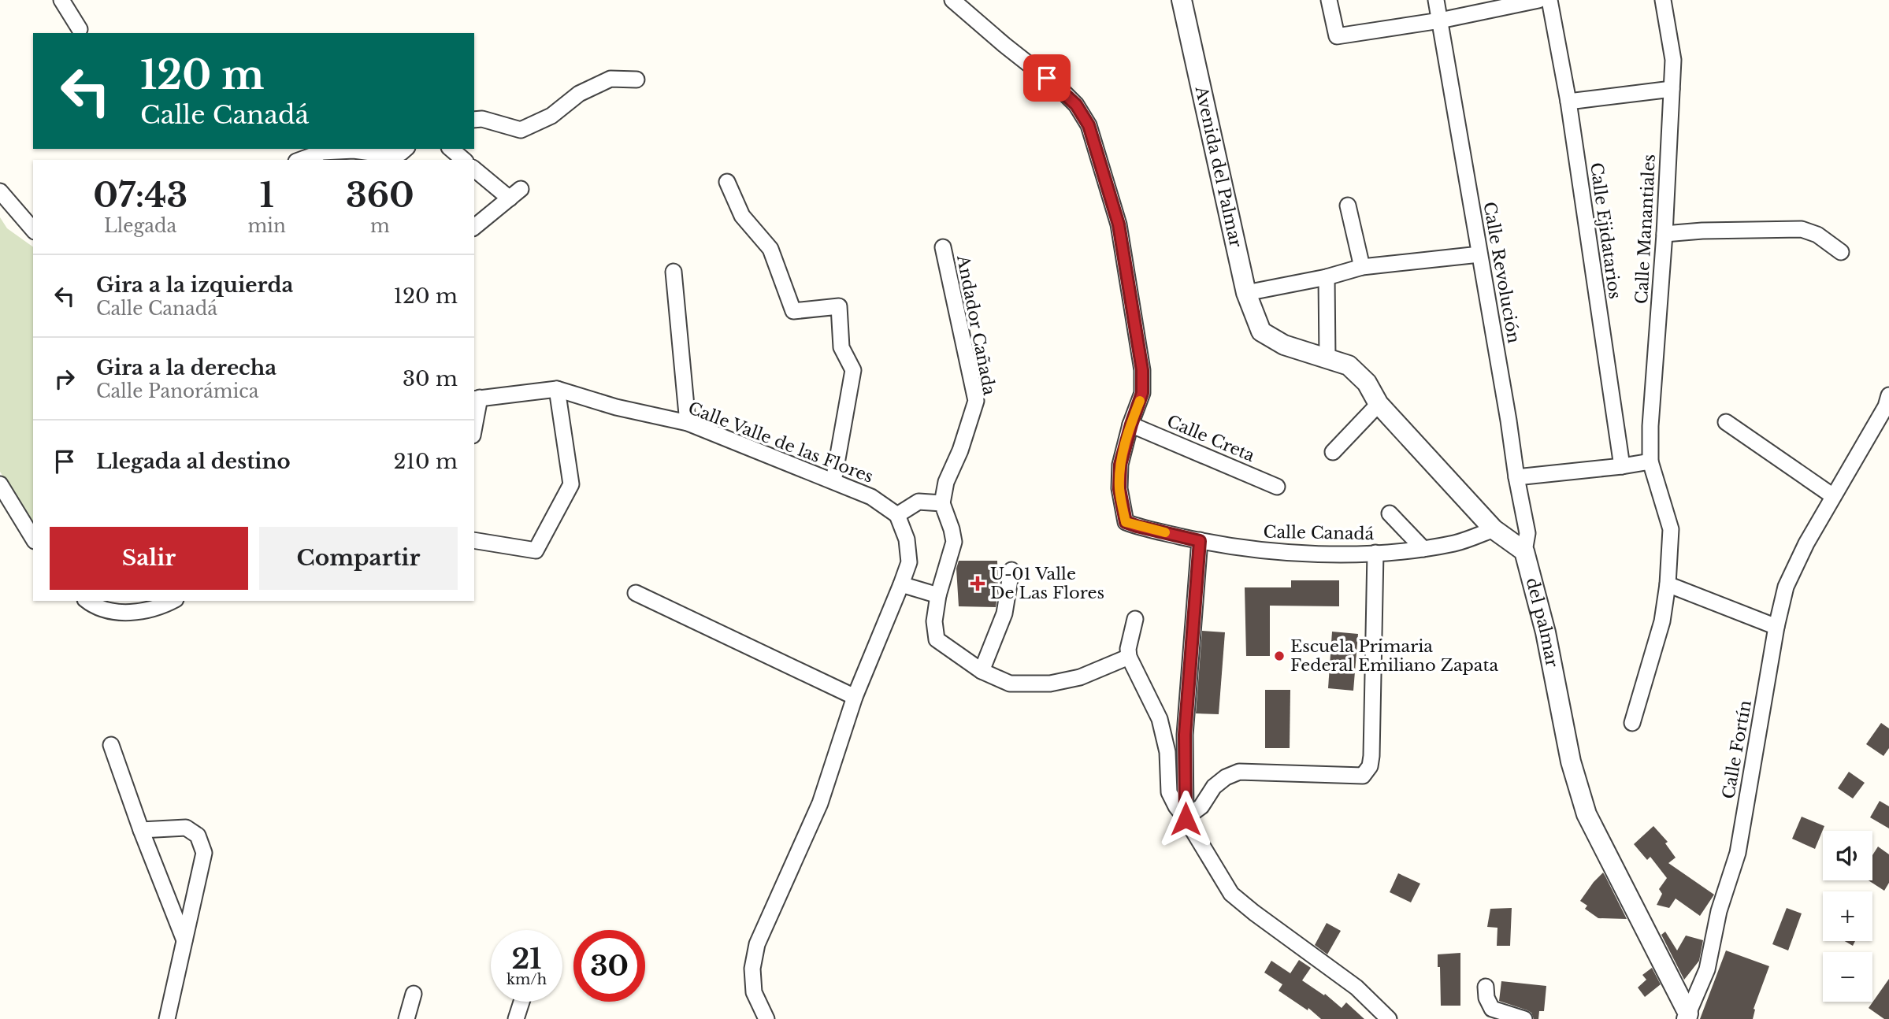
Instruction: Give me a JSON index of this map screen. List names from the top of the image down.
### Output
{
  "streets": {
    "street": [
      "Avenida del Palmar",
      "Calle Manantiales",
      "Calle Ejidatarios",
      "Calle Revolución",
      "Andador Cañada",
      "Calle Creta",
      "Calle Valle de las Flores",
      "Calle Canadá",
      "del palmar",
      "Calle Fortín"
    ]
  },
  "crossings": [
    ["Calle Revolución", "del palmar"],
    ["Calle Creta", "Calle Canadá"],
    ["del palmar", "Calle Fortín"]
  ],
  "places": {
    "health": ["U-01 Valle De Las Flores"],
    "other": ["Escuela Primaria Federal Emiliano Zapata"]
  },
  "page": {
    "turn": ["120 m", "Calle Canadá"],
    "eta": [
      "07:43",
      "Llegada",
      "1",
      "min",
      "360",
      "m"
    ],
    "list": [
      {
        "name": "Gira a la izquierda",
        "note": "Calle Canadá",
        "value": "120 m"
      },
      {
        "name": "Gira a la derecha",
        "note": "Calle Panorámica",
        "value": "30 m"
      },
      {
        "name": "Llegada al destino",
        "value": "210 m"
      }
    ],
    "buttons": ["Salir", "Compartir"],
    "map_buttons": ["+", "−"],
    "speed": "21 km/h",
    "limit": "30"
  }
}
